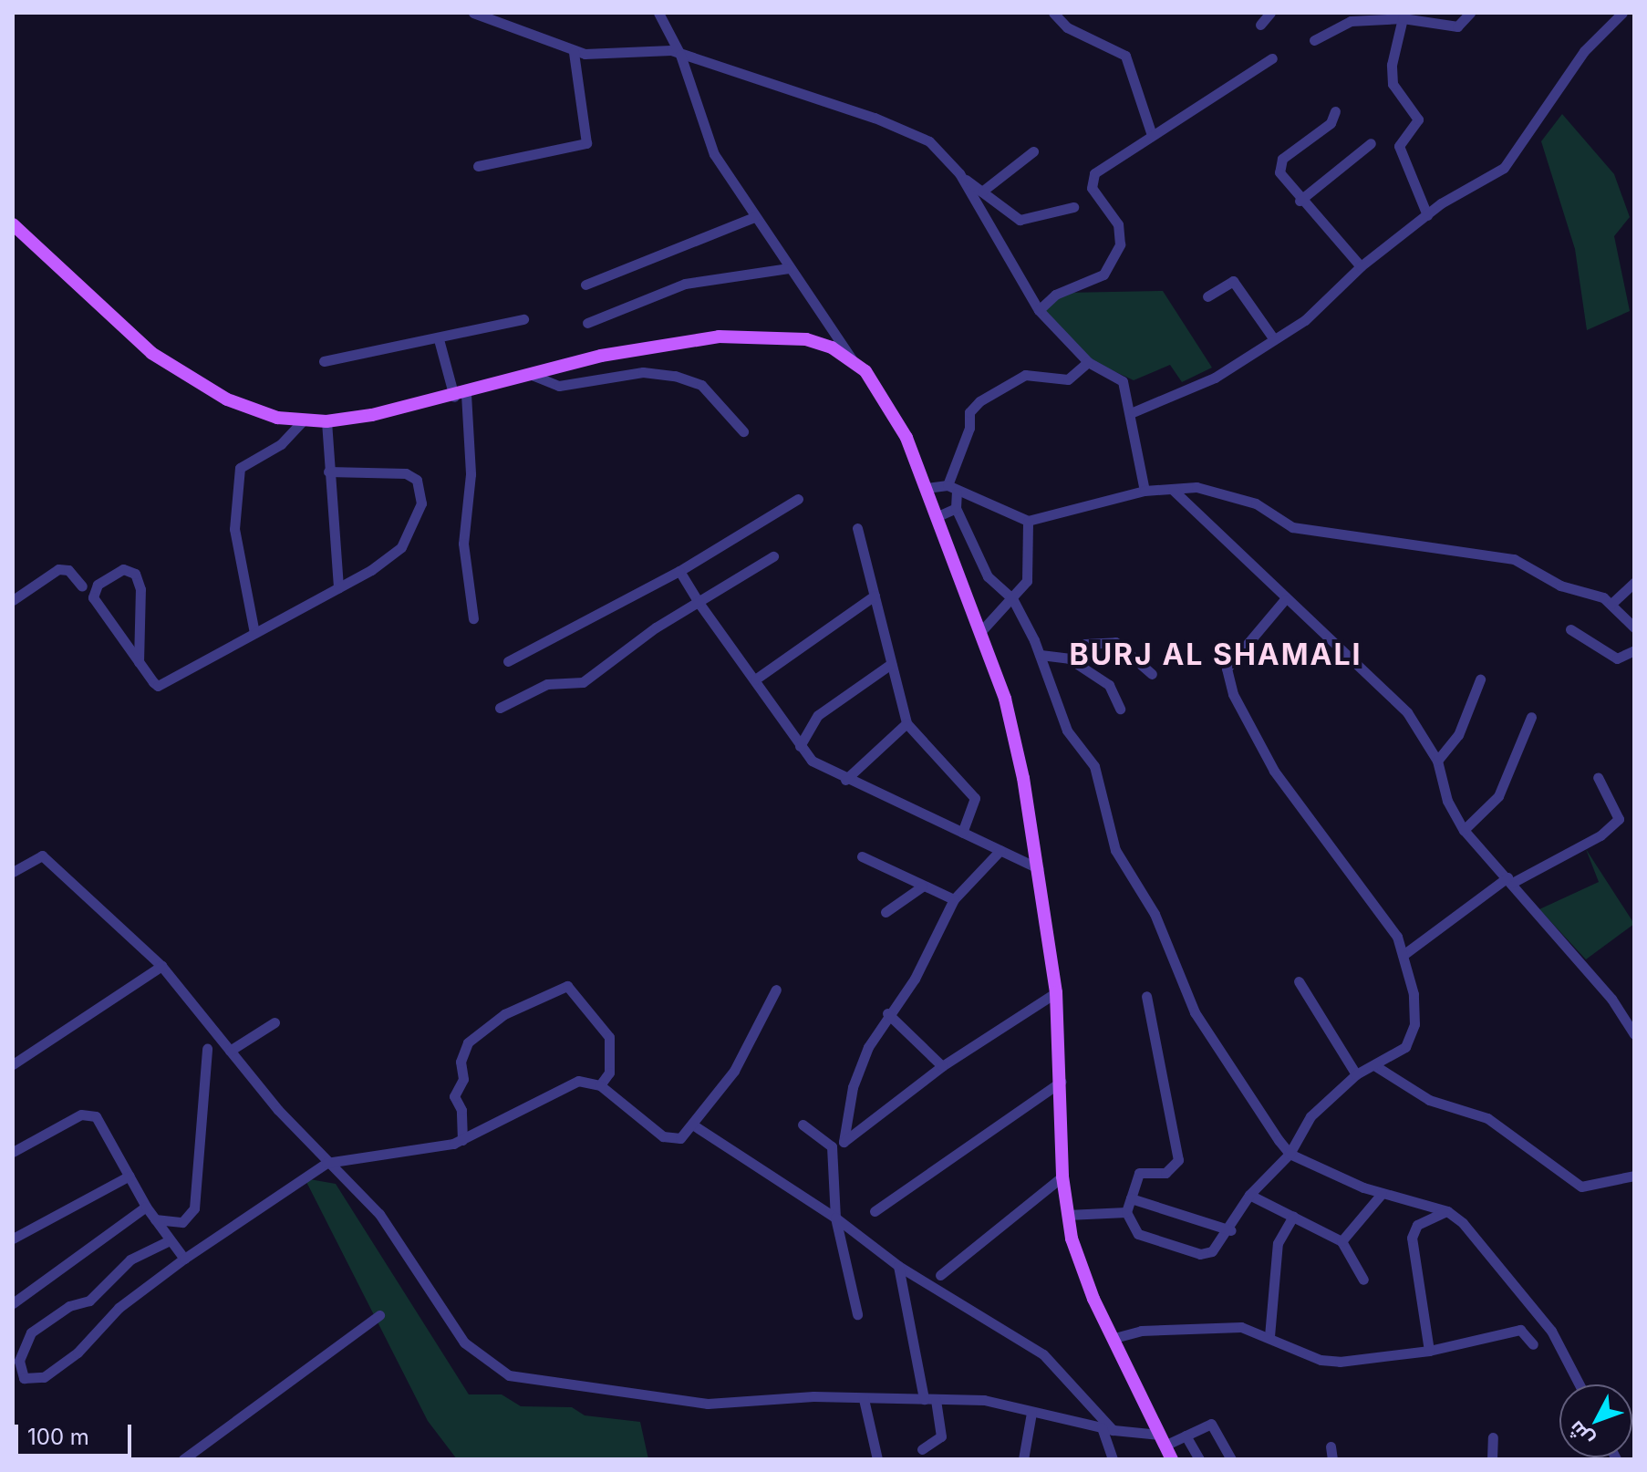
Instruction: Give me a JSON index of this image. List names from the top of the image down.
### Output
{
  "districts": ["BURJ AL SHAMALI"],
  "scale_bar": "100 m",
  "north": "bottom left"
}
